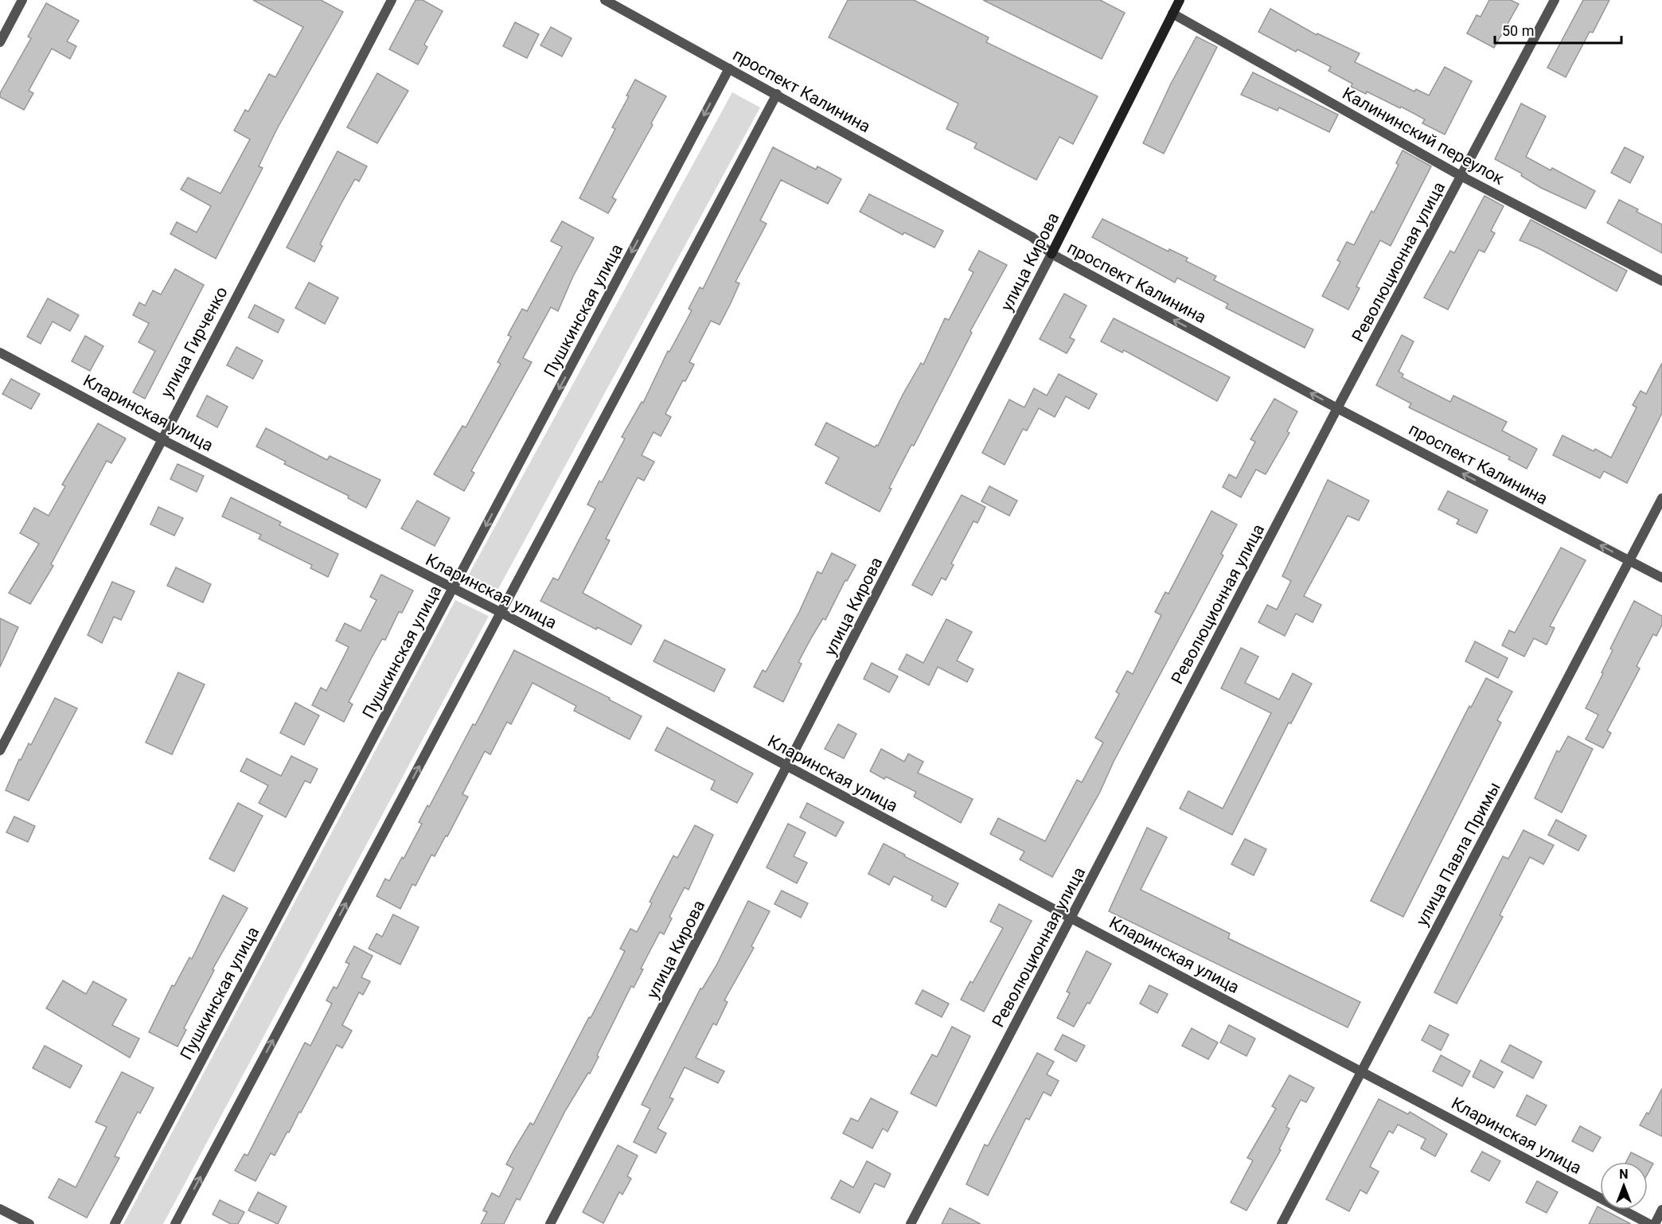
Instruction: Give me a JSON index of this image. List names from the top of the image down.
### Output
{
  "streets": {
    "main road": ["улица Кирова"],
    "street": [
      "проспект Калинина",
      "Калининский переулок",
      "Революционная улица",
      "Пушкинская улица",
      "улица Гирченко",
      "Кларинская улица",
      "улица Павла Примы"
    ]
  },
  "crossings": [
    ["проспект Калинина", "улица Кирова"],
    ["проспект Калинина", "Революционная улица"],
    ["проспект Калинина", "Пушкинская улица"],
    ["проспект Калинина", "улица Павла Примы"],
    ["Калининский переулок", "улица Кирова"],
    ["Калининский переулок", "Революционная улица"],
    ["улица Кирова", "Кларинская улица"],
    ["Революционная улица", "Кларинская улица"],
    ["Пушкинская улица", "Кларинская улица"],
    ["улица Гирченко", "Кларинская улица"],
    ["Кларинская улица", "улица Павла Примы"]
  ],
  "one_way": ["проспект Калинина"],
  "scale_bar": "50 m",
  "north": "top"
}
